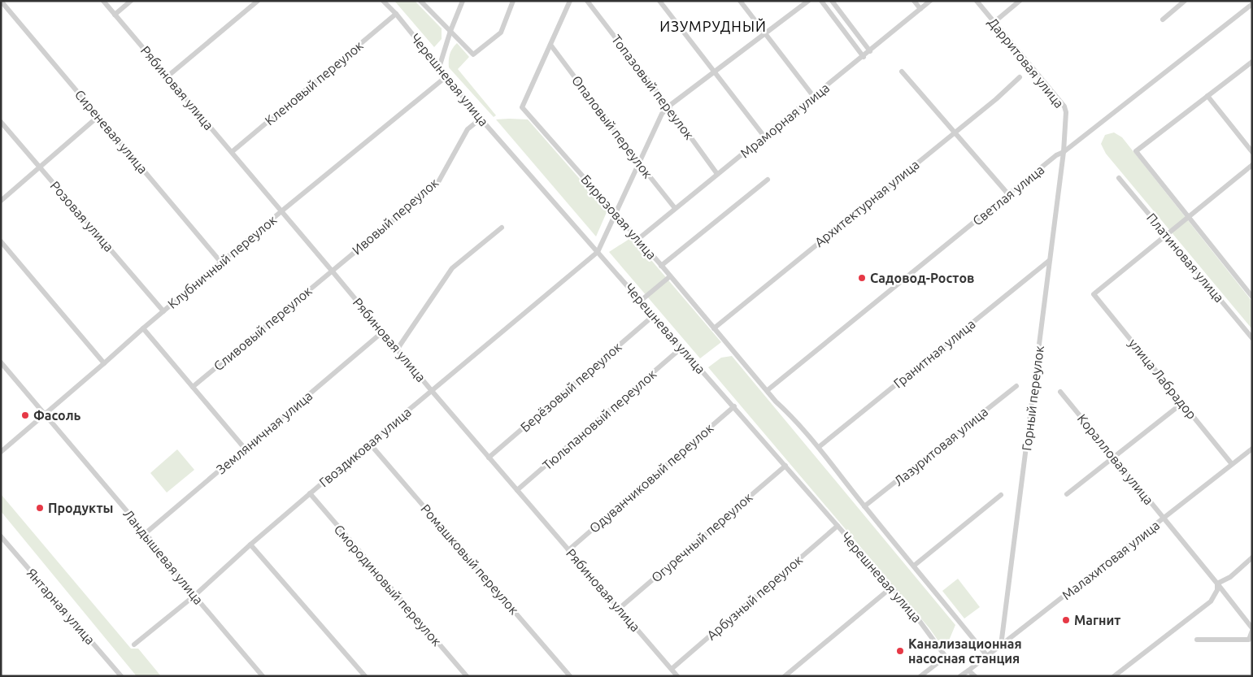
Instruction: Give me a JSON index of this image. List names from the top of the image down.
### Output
{
  "streets": {
    "street": [
      "Дарритовая улица",
      "Черешневая улица",
      "Кленовый переулок",
      "Топазовый переулок",
      "Рябиновая улица",
      "Мраморная улица",
      "Опаловый переулок",
      "Сиреневая улица",
      "Светлая улица",
      "Архитектурная улица",
      "Розовая улица",
      "Ивовый переулок",
      "Бирюзовая улица",
      "Платиновая улица",
      "Клубничный переулок",
      "Сливовый переулок",
      "Гранитная улица",
      "улица Лабрадор",
      "Берёзовый переулок",
      "Горный переулок",
      "Тюльпановый переулок",
      "Земляничная улица",
      "Лазуритовая улица",
      "Гвоздиковая улица",
      "Коралловая улица",
      "Одуванчиковый переулок",
      "Огуречный переулок",
      "Ландышевая улица",
      "Ромашковый переулок",
      "Малахитовая улица",
      "Смородиновый переулок",
      "Арбузный переулок",
      "Янтарная улица"
    ]
  },
  "crossings": [
    ["Дарритовая улица", "Светлая улица"],
    ["Дарритовая улица", "Горный переулок"],
    ["Черешневая улица", "Кленовый переулок"],
    ["Черешневая улица", "Ивовый переулок"],
    ["Черешневая улица", "Клубничный переулок"],
    ["Черешневая улица", "Берёзовый переулок"],
    ["Черешневая улица", "Тюльпановый переулок"],
    ["Черешневая улица", "Гвоздиковая улица"],
    ["Черешневая улица", "Одуванчиковый переулок"],
    ["Черешневая улица", "Огуречный переулок"],
    ["Черешневая улица", "Арбузный переулок"],
    ["Кленовый переулок", "Рябиновая улица"],
    ["Топазовый переулок", "Мраморная улица"],
    ["Рябиновая улица", "Ивовый переулок"],
    ["Рябиновая улица", "Клубничный переулок"],
    ["Рябиновая улица", "Сливовый переулок"],
    ["Рябиновая улица", "Берёзовый переулок"],
    ["Рябиновая улица", "Тюльпановый переулок"],
    ["Рябиновая улица", "Земляничная улица"],
    ["Рябиновая улица", "Гвоздиковая улица"],
    ["Рябиновая улица", "Одуванчиковый переулок"],
    ["Рябиновая улица", "Огуречный переулок"],
    ["Рябиновая улица", "Арбузный переулок"],
    ["Мраморная улица", "Опаловый переулок"],
    ["Мраморная улица", "Бирюзовая улица"],
    ["Опаловый переулок", "Бирюзовая улица"],
    ["Сиреневая улица", "Клубничный переулок"],
    ["Светлая улица", "Бирюзовая улица"],
    ["Светлая улица", "Горный переулок"],
    ["Архитектурная улица", "Бирюзовая улица"],
    ["Розовая улица", "Клубничный переулок"],
    ["Ивовый переулок", "Сливовый переулок"],
    ["Бирюзовая улица", "Гранитная улица"],
    ["Бирюзовая улица", "Лазуритовая улица"],
    ["Бирюзовая улица", "Малахитовая улица"],
    ["Платиновая улица", "улица Лабрадор"],
    ["Клубничный переулок", "Ландышевая улица"],
    ["Гранитная улица", "Горный переулок"],
    ["улица Лабрадор", "Малахитовая улица"],
    ["Горный переулок", "Малахитовая улица"],
    ["Земляничная улица", "Ландышевая улица"],
    ["Гвоздиковая улица", "Ландышевая улица"],
    ["Гвоздиковая улица", "Ромашковый переулок"],
    ["Гвоздиковая улица", "Смородиновый переулок"],
    ["Коралловая улица", "Малахитовая улица"]
  ],
  "districts": ["ИЗУМРУДНЫЙ"],
  "places": [
    "Садовод-Ростов",
    "Фасоль",
    "Продукты",
    "Магнит",
    "Канализационная насосная станция"
  ]
}
